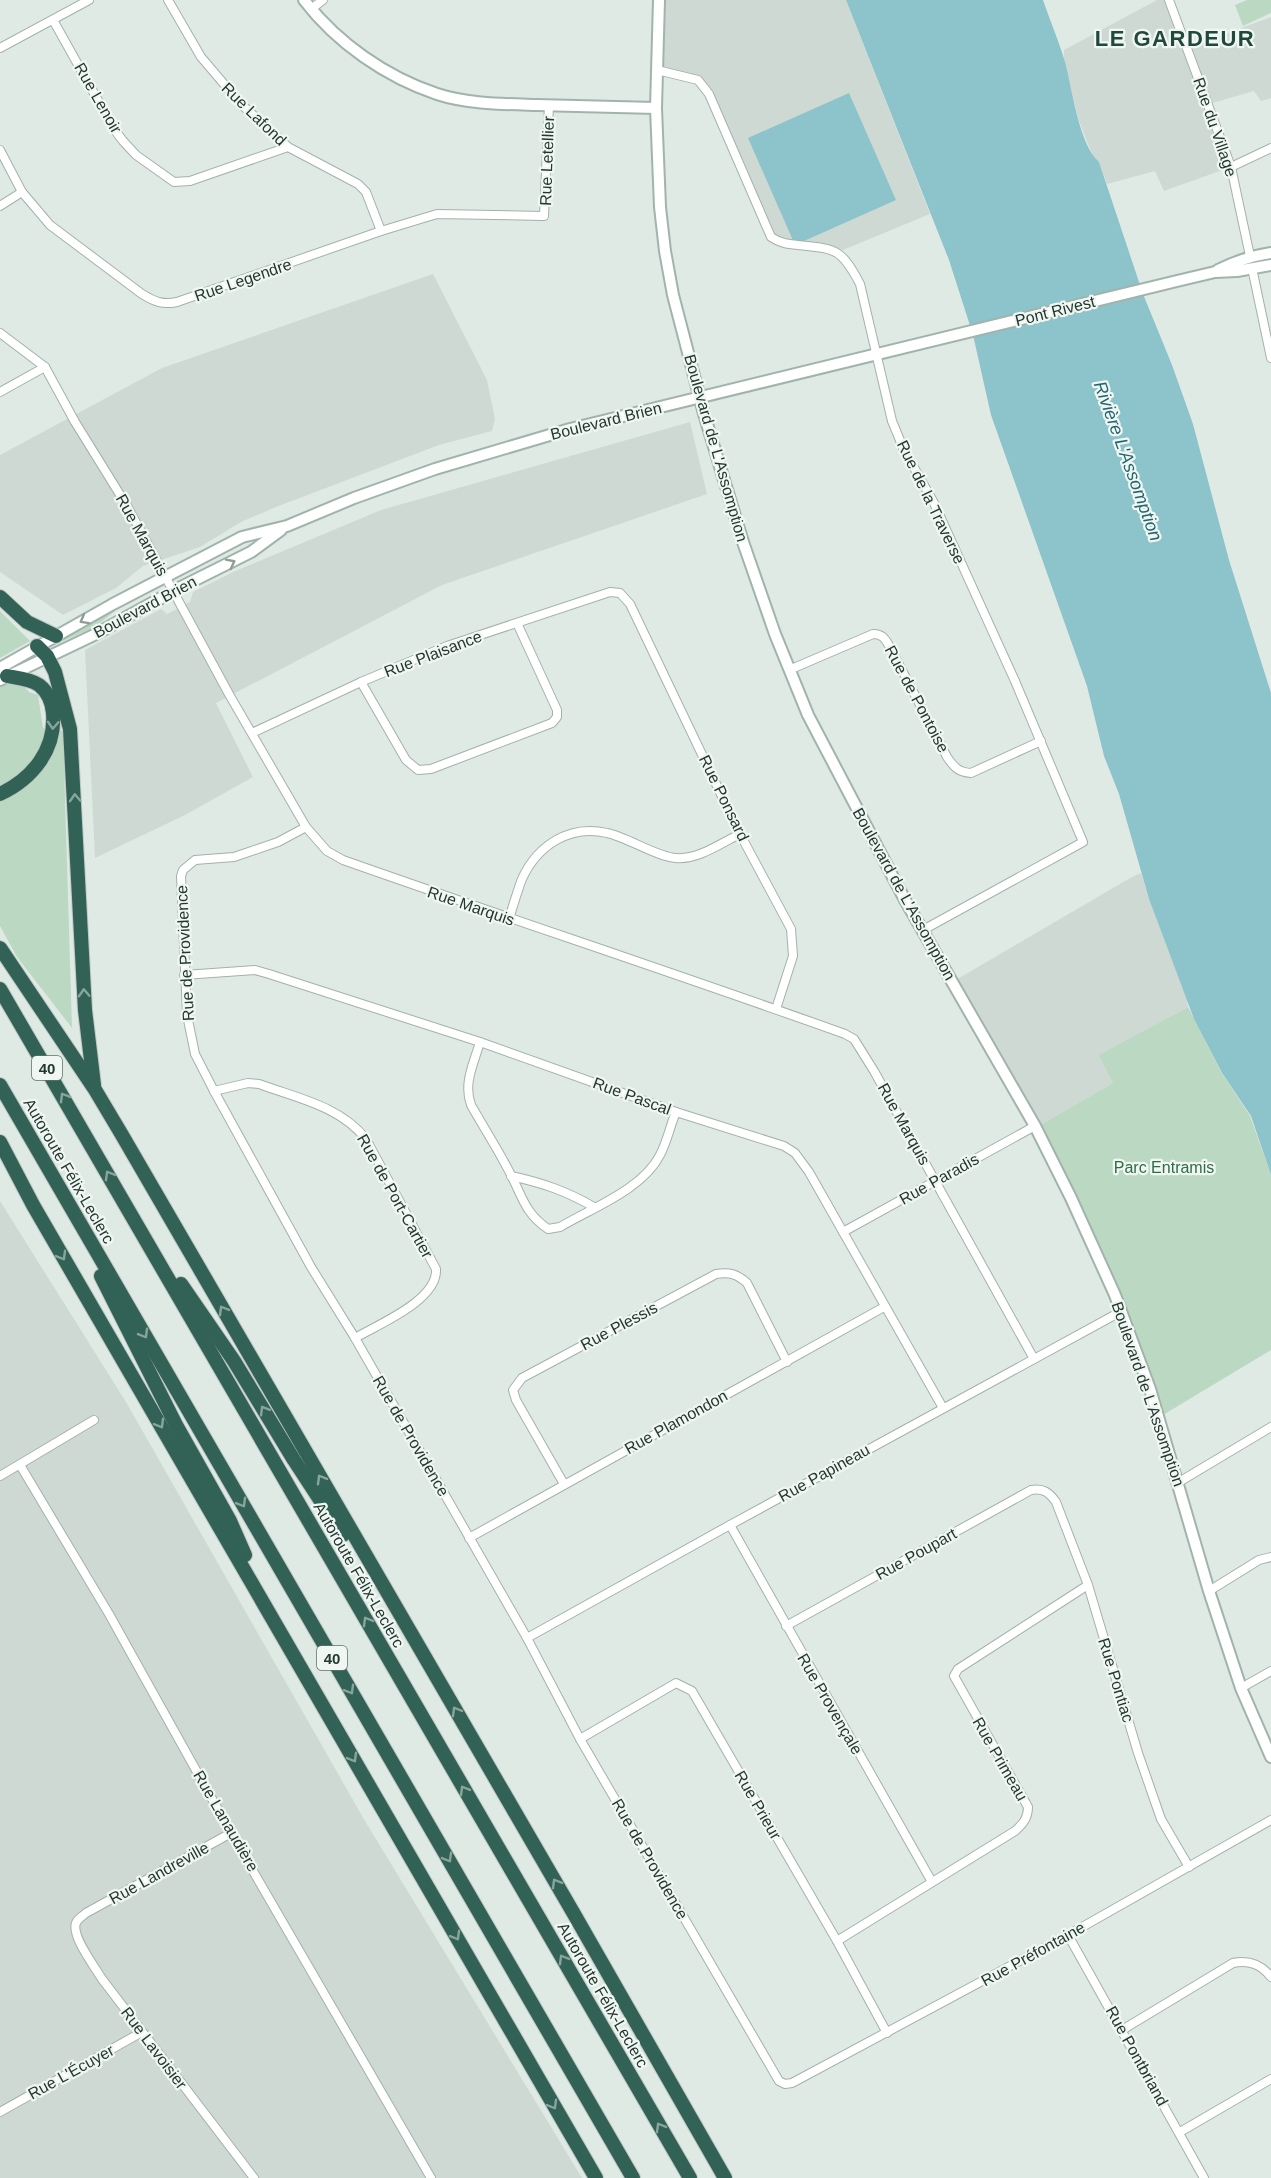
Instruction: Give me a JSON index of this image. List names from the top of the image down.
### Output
{
  "streets": {
    "highway": ["40", "Autoroute Félix-Leclerc"],
    "street": [
      "Rue Lenoir",
      "Rue Lafond",
      "Rue du Village",
      "Rue Letellier",
      "Rue Legendre",
      "Pont Rivest",
      "Boulevard Brien",
      "Boulevard de L'Assomption",
      "Rue de la Traverse",
      "Rue Marquis",
      "Rue Plaisance",
      "Rue de Pontoise",
      "Rue Ponsard",
      "Rue de Providence",
      "Rue Pascal",
      "Rue Paradis",
      "Rue de Port-Cartier",
      "Rue Plessis",
      "Rue Plamondon",
      "Rue Papineau",
      "Rue Poupart",
      "Rue Pontiac",
      "Rue Provençale",
      "Rue Primeau",
      "Rue Prieur",
      "Rue Lanaudière",
      "Rue Landreville",
      "Rue Préfontaine",
      "Rue Lavoisier",
      "Rue Pontbriand",
      "Rue L'Écuyer"
    ]
  },
  "crossings": [
    ["Rue Lenoir", "Rue Lafond"],
    ["Rue Lafond", "Rue Legendre"],
    ["Rue Letellier", "Rue Legendre"],
    ["Pont Rivest", "Boulevard Brien"],
    ["Boulevard Brien", "Boulevard de L'Assomption"],
    ["Boulevard Brien", "Rue de la Traverse"],
    ["Boulevard Brien", "Rue Marquis"],
    ["Boulevard de L'Assomption", "Rue de la Traverse"],
    ["Boulevard de L'Assomption", "Rue de Pontoise"],
    ["Boulevard de L'Assomption", "Rue Paradis"],
    ["Boulevard de L'Assomption", "Rue Papineau"],
    ["Rue de la Traverse", "Rue de Pontoise"],
    ["Rue Marquis", "Rue Plaisance"],
    ["Rue Marquis", "Rue Ponsard"],
    ["Rue Marquis", "Rue de Providence"],
    ["Rue Marquis", "Rue Paradis"],
    ["Rue Marquis", "Rue Papineau"],
    ["Rue Plaisance", "Rue Ponsard"],
    ["Rue de Providence", "Rue Pascal"],
    ["Rue de Providence", "Rue de Port-Cartier"],
    ["Rue de Providence", "Rue Plamondon"],
    ["Rue de Providence", "Rue Papineau"],
    ["Rue de Providence", "Rue Prieur"],
    ["Rue de Providence", "Rue Préfontaine"],
    ["Rue Pascal", "Rue Paradis"],
    ["Rue Pascal", "Rue Plamondon"],
    ["Rue Pascal", "Rue Papineau"],
    ["Rue Plessis", "Rue Plamondon"],
    ["Rue Papineau", "Rue Provençale"],
    ["Rue Poupart", "Rue Pontiac"],
    ["Rue Poupart", "Rue Provençale"],
    ["Rue Pontiac", "Rue Primeau"],
    ["Rue Pontiac", "Rue Préfontaine"],
    ["Rue Provençale", "Rue Primeau"],
    ["Rue Primeau", "Rue Prieur"],
    ["Rue Prieur", "Rue Préfontaine"],
    ["Rue Lanaudière", "Rue Landreville"],
    ["Rue Landreville", "Rue Lavoisier"],
    ["Rue Préfontaine", "Rue Pontbriand"],
    ["Rue Lavoisier", "Rue L'Écuyer"]
  ],
  "districts": ["LE GARDEUR"],
  "water": ["Rivière L'Assomption"],
  "parks": ["Parc Entramis"]
}
